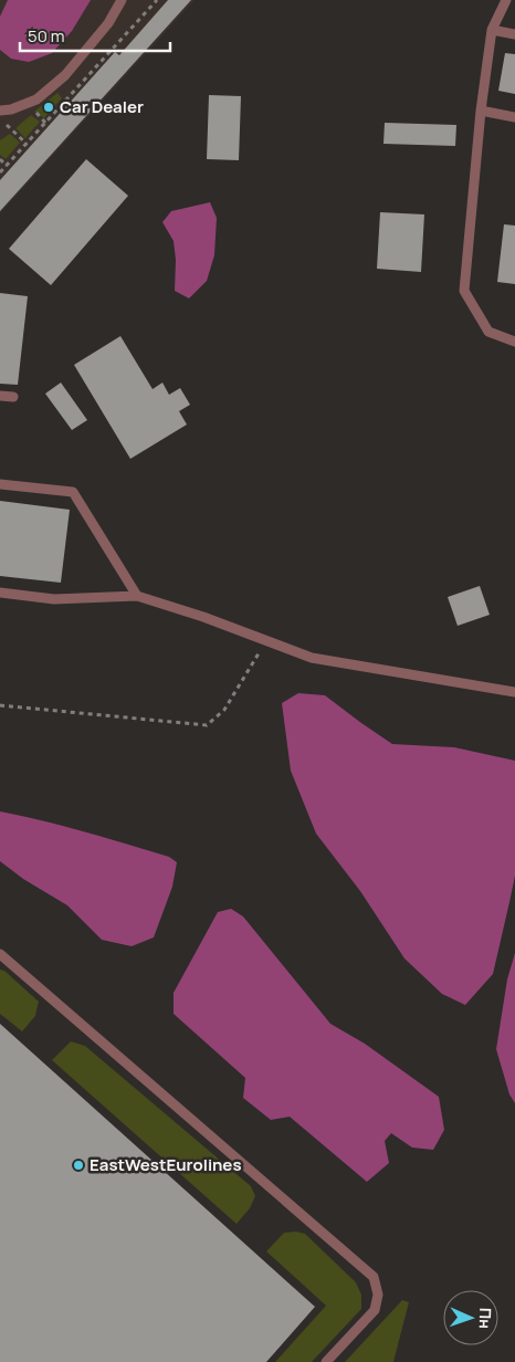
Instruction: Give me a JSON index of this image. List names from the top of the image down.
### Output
{
  "places": ["Car Dealer", "EastWestEurolines"],
  "scale_bar": "50 m",
  "north": "right"
}
